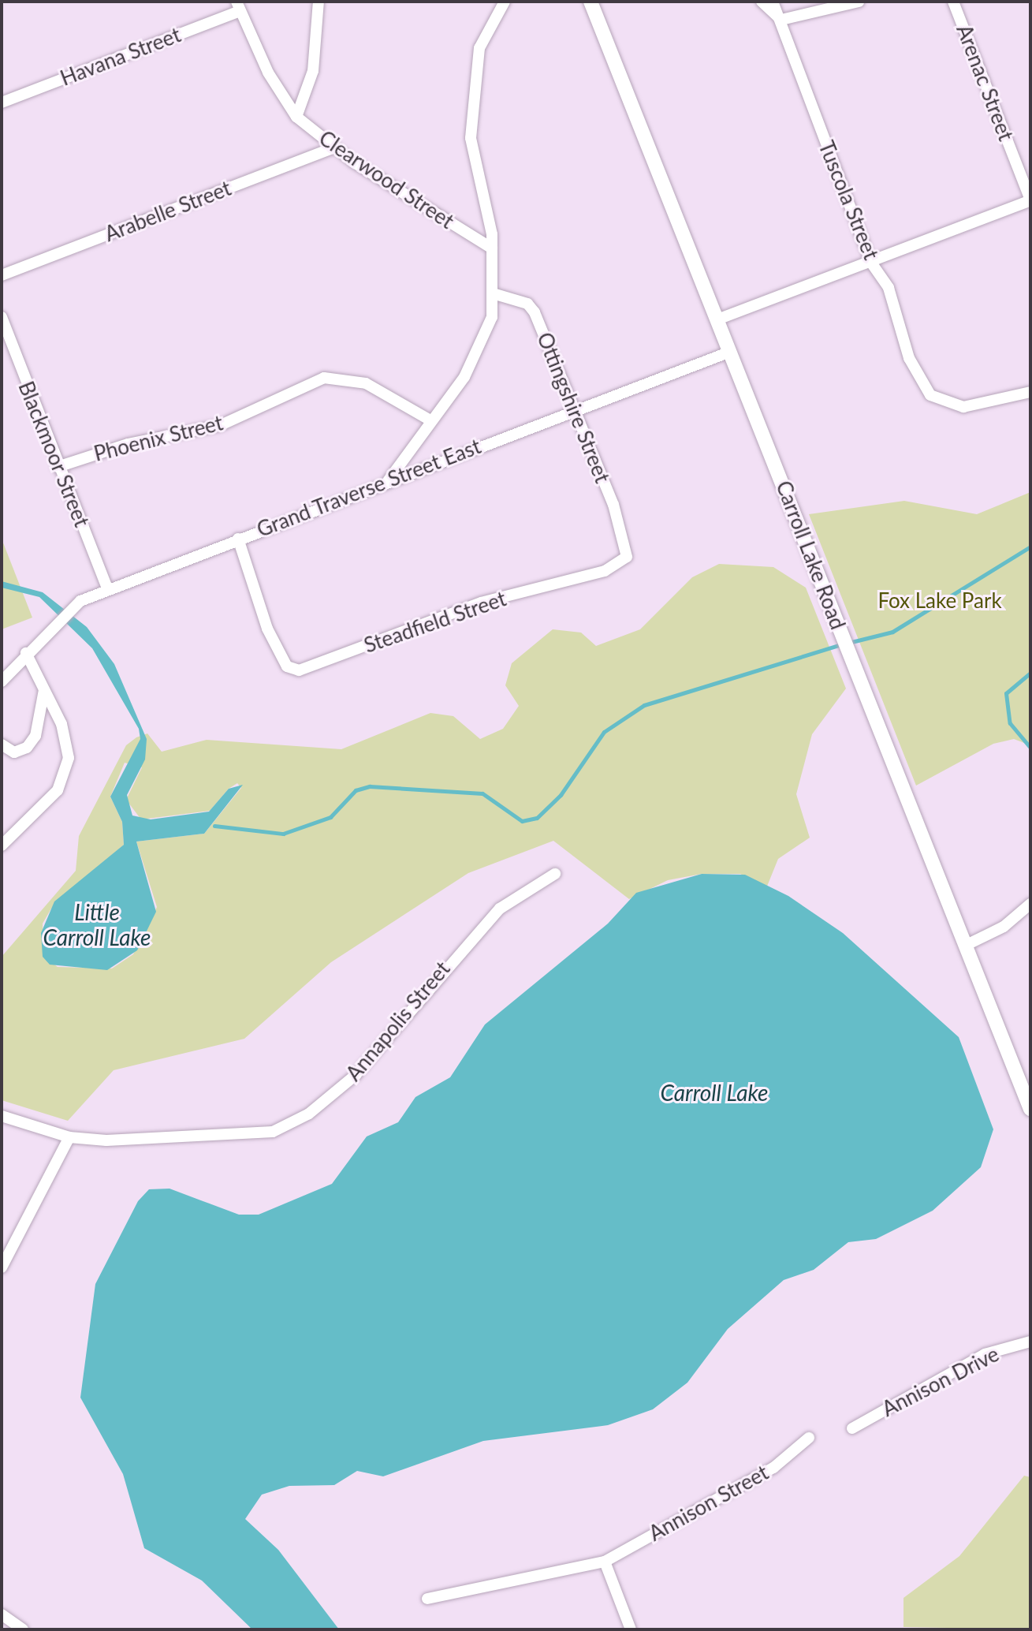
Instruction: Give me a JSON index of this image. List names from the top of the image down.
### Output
{
  "streets": {
    "street": [
      "Havana Street",
      "Arenac Street",
      "Clearwood Street",
      "Tuscola Street",
      "Arabelle Street",
      "Ottingshire Street",
      "Phoenix Street",
      "Blackmoor Street",
      "Grand Traverse Street East",
      "Carroll Lake Road",
      "Steadfield Street",
      "Annapolis Street",
      "Annison Drive",
      "Annison Street"
    ]
  },
  "crossings": [
    ["Havana Street", "Clearwood Street"],
    ["Clearwood Street", "Arabelle Street"],
    ["Ottingshire Street", "Grand Traverse Street East"],
    ["Ottingshire Street", "Steadfield Street"],
    ["Phoenix Street", "Blackmoor Street"],
    ["Blackmoor Street", "Grand Traverse Street East"],
    ["Grand Traverse Street East", "Carroll Lake Road"],
    ["Grand Traverse Street East", "Steadfield Street"]
  ],
  "water": ["Little Carroll Lake", "Carroll Lake"],
  "parks": ["Fox Lake Park"]
}
